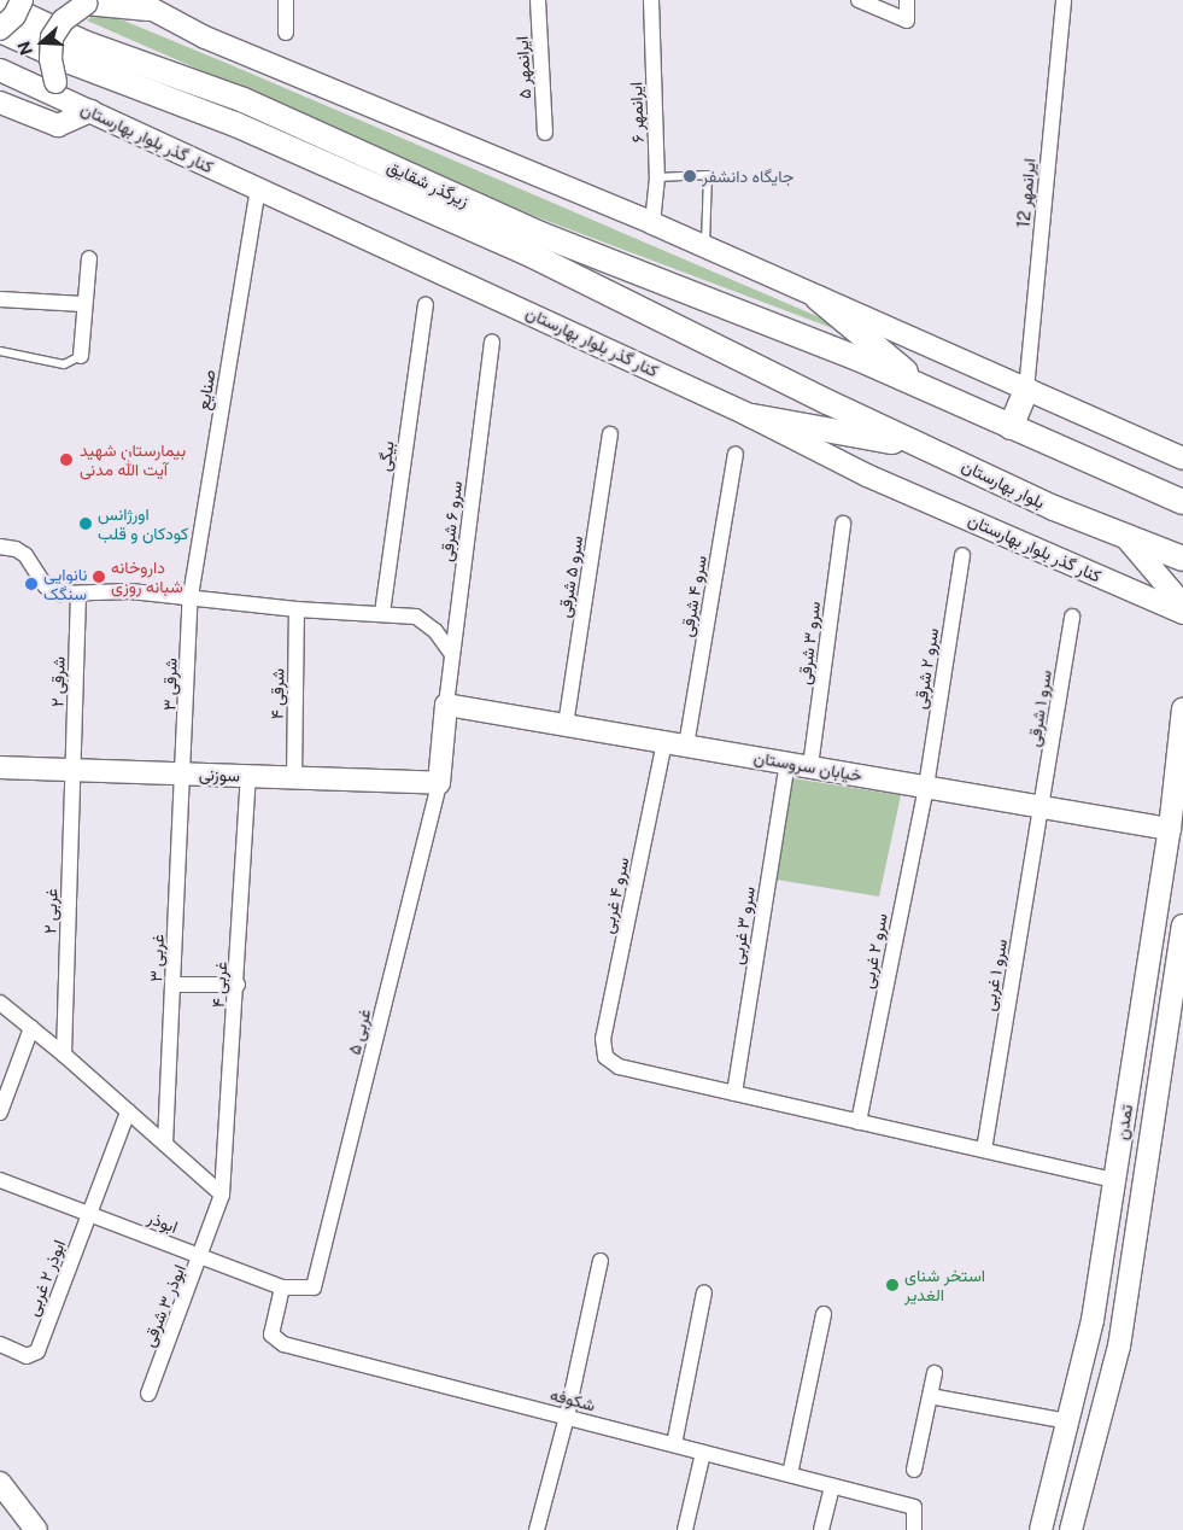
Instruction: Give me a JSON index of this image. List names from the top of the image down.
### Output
{
  "streets": {
    "main road": [
      "کنار گذر بلوار بهارستان",
      "زیرگذر شقایق",
      "بلوار بهارستان",
      "خیابان سروستان",
      "سوزنی",
      "تمدن"
    ],
    "street": [
      "ایرانمهر ۵",
      "ایرانمهر ۶",
      "ایرانمهر 12",
      "صنایع",
      "بیگی",
      "سرو ۶ شرقی",
      "سرو ۵ شرقی",
      "سرو ۴ شرقی",
      "سرو ۳ شرقی",
      "سرو ۲ شرقی",
      "شرقی ۲",
      "شرقی ۳",
      "شرقی ۴",
      "سرو ۱ شرقی",
      "سرو ۴ غربی",
      "غربی ۲",
      "سرو ۳ غربی",
      "سرو ۲ غربی",
      "غربی ۳",
      "سرو ۱ غربی",
      "غربی ۴",
      "غربی ۵",
      "ابوذر",
      "ابوذر ۲ غربی",
      "ابوذر ۳ شرقی",
      "شکوفه"
    ]
  },
  "crossings": [
    ["کنار گذر بلوار بهارستان", "صنایع"],
    ["زیرگذر شقایق", "بلوار بهارستان"],
    ["صنایع", "شرقی ۳"],
    ["سرو ۶ شرقی", "خیابان سروستان"],
    ["سرو ۵ شرقی", "خیابان سروستان"],
    ["سرو ۴ شرقی", "خیابان سروستان"],
    ["سرو ۴ شرقی", "سرو ۴ غربی"],
    ["سرو ۳ شرقی", "خیابان سروستان"],
    ["سرو ۲ شرقی", "خیابان سروستان"],
    ["سرو ۲ شرقی", "سرو ۲ غربی"],
    ["شرقی ۲", "سوزنی"],
    ["شرقی ۲", "غربی ۲"],
    ["شرقی ۳", "سوزنی"],
    ["شرقی ۳", "غربی ۳"],
    ["شرقی ۴", "سوزنی"],
    ["سرو ۱ شرقی", "خیابان سروستان"],
    ["سرو ۱ شرقی", "سرو ۱ غربی"],
    ["خیابان سروستان", "سرو ۴ غربی"],
    ["خیابان سروستان", "سرو ۳ غربی"],
    ["خیابان سروستان", "سرو ۲ غربی"],
    ["خیابان سروستان", "سرو ۱ غربی"],
    ["خیابان سروستان", "تمدن"],
    ["سوزنی", "غربی ۲"],
    ["سوزنی", "غربی ۳"],
    ["سوزنی", "غربی ۴"],
    ["سوزنی", "غربی ۵"],
    ["سرو ۴ غربی", "سرو ۳ غربی"],
    ["غربی ۴", "ابوذر ۳ شرقی"],
    ["غربی ۵", "ابوذر"],
    ["ابوذر", "ابوذر ۲ غربی"],
    ["ابوذر", "ابوذر ۳ شرقی"],
    ["ابوذر", "شکوفه"]
  ],
  "places": [
    "جایگاه دانشفر",
    "بیمارستان شهید آیت الله مدنی",
    "اورژانس کودکان و قلب",
    "داروخانه شبانه روزی",
    "نانوایی سنگک",
    "استخر شنای الغدیر"
  ],
  "north": "left"
}
